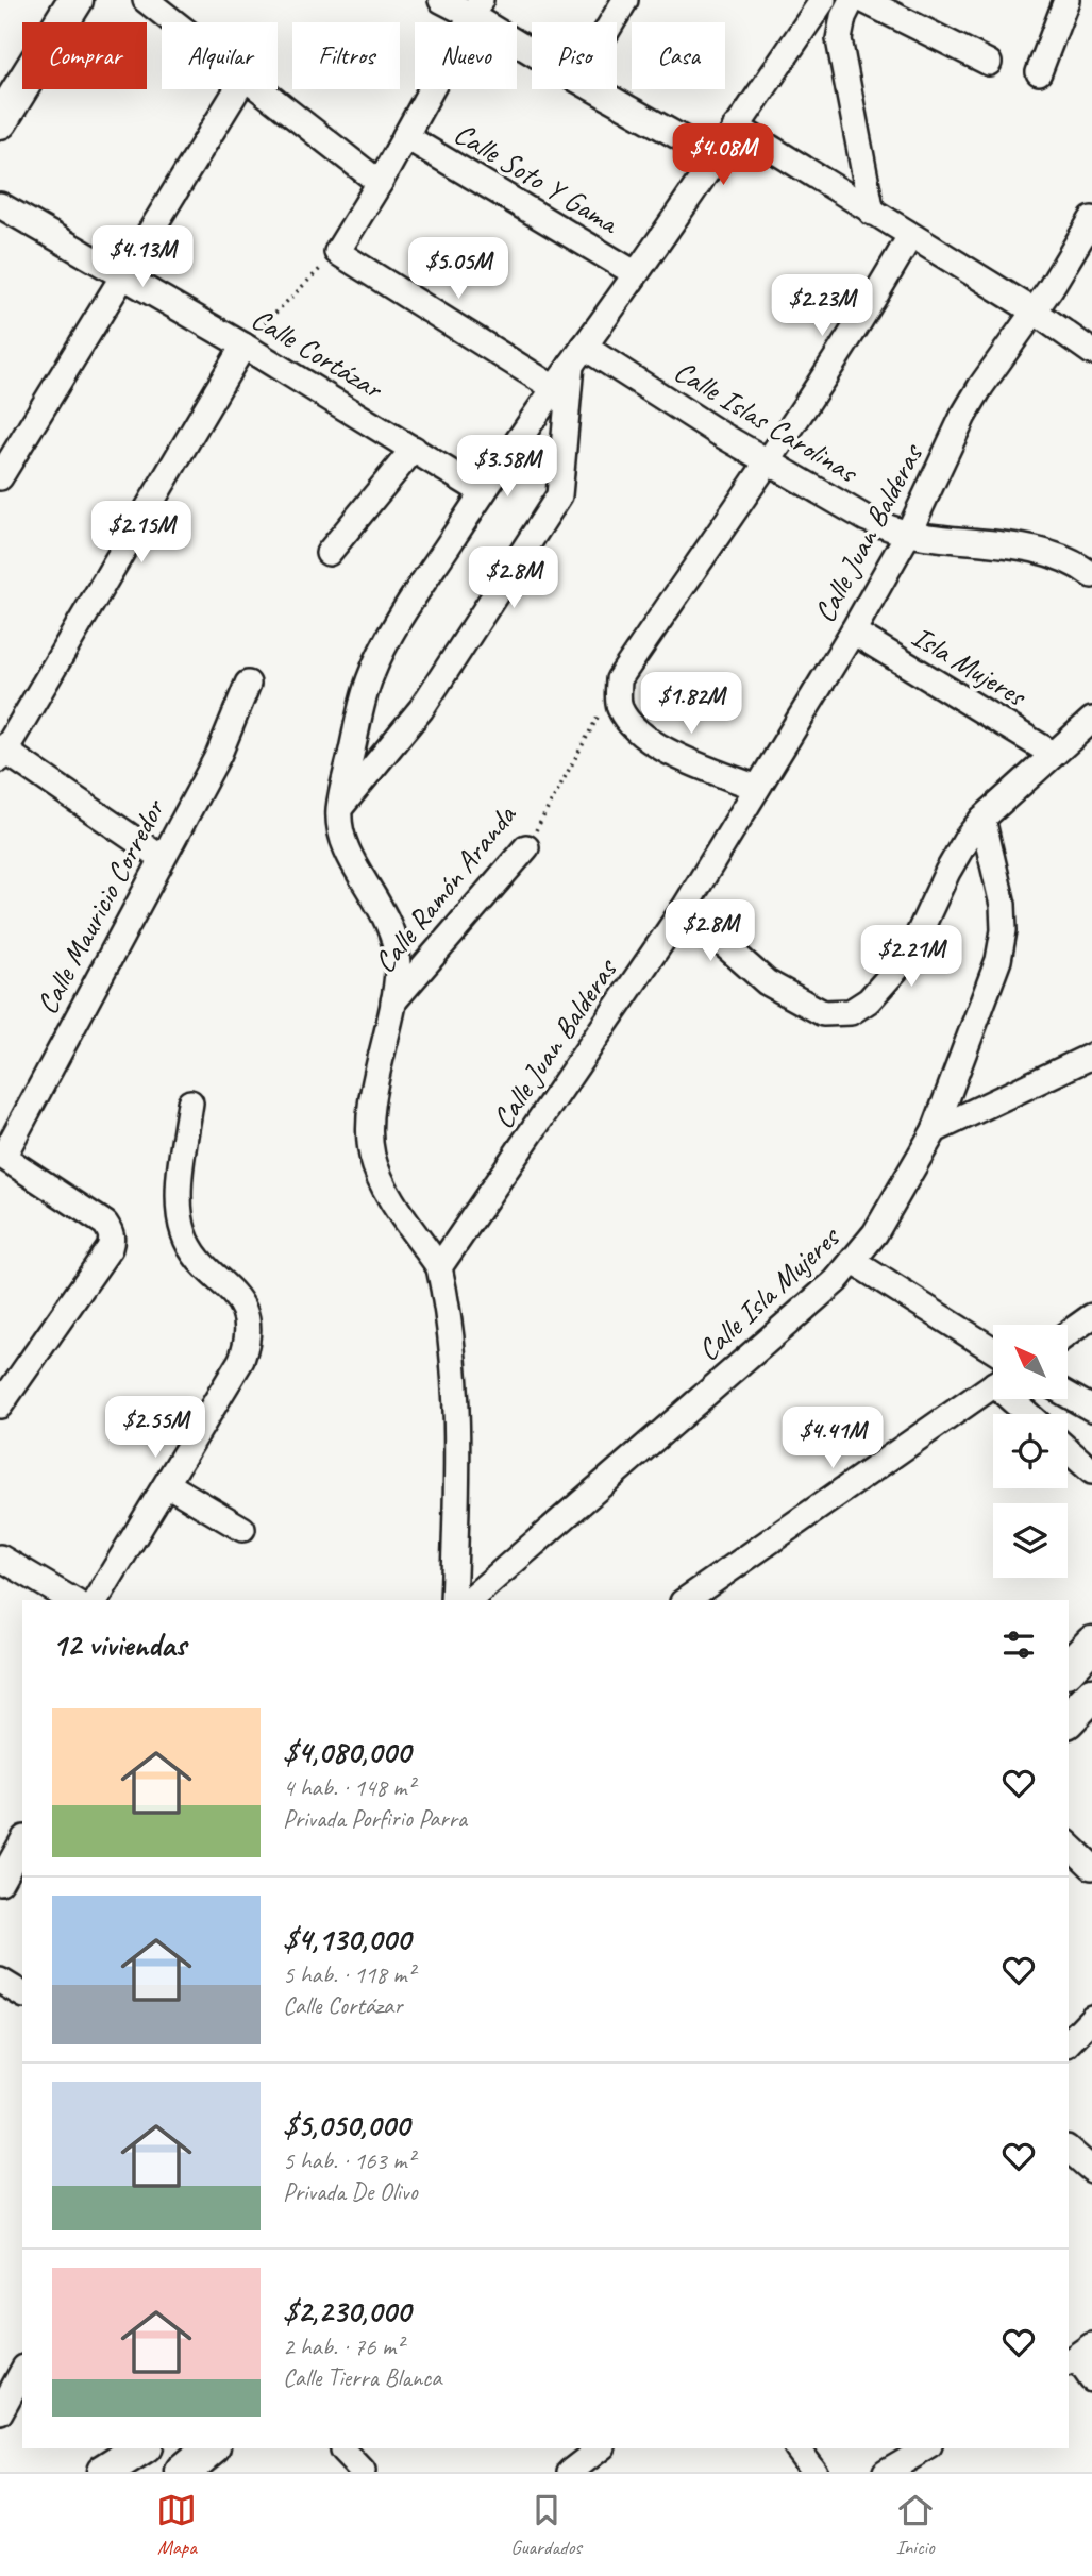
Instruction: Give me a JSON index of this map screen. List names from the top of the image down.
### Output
{
  "streets": {
    "street": [
      "Calle Soto Y Gama",
      "Calle Cortázar",
      "Calle Islas Carolinas",
      "Calle Juan Balderas",
      "Isla Mujeres",
      "Calle Ramón Aranda",
      "Calle Mauricio Corredor",
      "Calle Isla Mujeres"
    ]
  },
  "crossings": [
    ["Calle Soto Y Gama", "Calle Ramón Aranda"],
    ["Calle Cortázar", "Calle Ramón Aranda"],
    ["Calle Islas Carolinas", "Calle Juan Balderas"],
    ["Calle Islas Carolinas", "Calle Ramón Aranda"],
    ["Calle Juan Balderas", "Isla Mujeres"]
  ],
  "north": "top left",
  "page": {
    "chip": [
      "Comprar",
      "Alquilar",
      "Filtros",
      "Nuevo",
      "Piso",
      "Casa"
    ],
    "price": [
      "$4.08M",
      "$4.13M",
      "$5.05M",
      "$2.23M",
      "$3.58M",
      "$2.15M",
      "$2.8M",
      "$1.82M",
      "$2.8M",
      "$2.21M",
      "$2.55M",
      "$4.41M"
    ],
    "heading": "12 viviendas",
    "list": [
      {
        "name": "$4,080,000",
        "note": "4 hab. · 148 m² · Privada Porfirio Parra"
      },
      {
        "name": "$4,130,000",
        "note": "5 hab. · 118 m² · Calle Cortázar"
      },
      {
        "name": "$5,050,000",
        "note": "5 hab. · 163 m² · Privada De Olivo"
      },
      {
        "name": "$2,230,000",
        "note": "2 hab. · 76 m² · Calle Tierra Blanca"
      }
    ],
    "tabs": ["Mapa", "Guardados", "Inicio"]
  }
}
